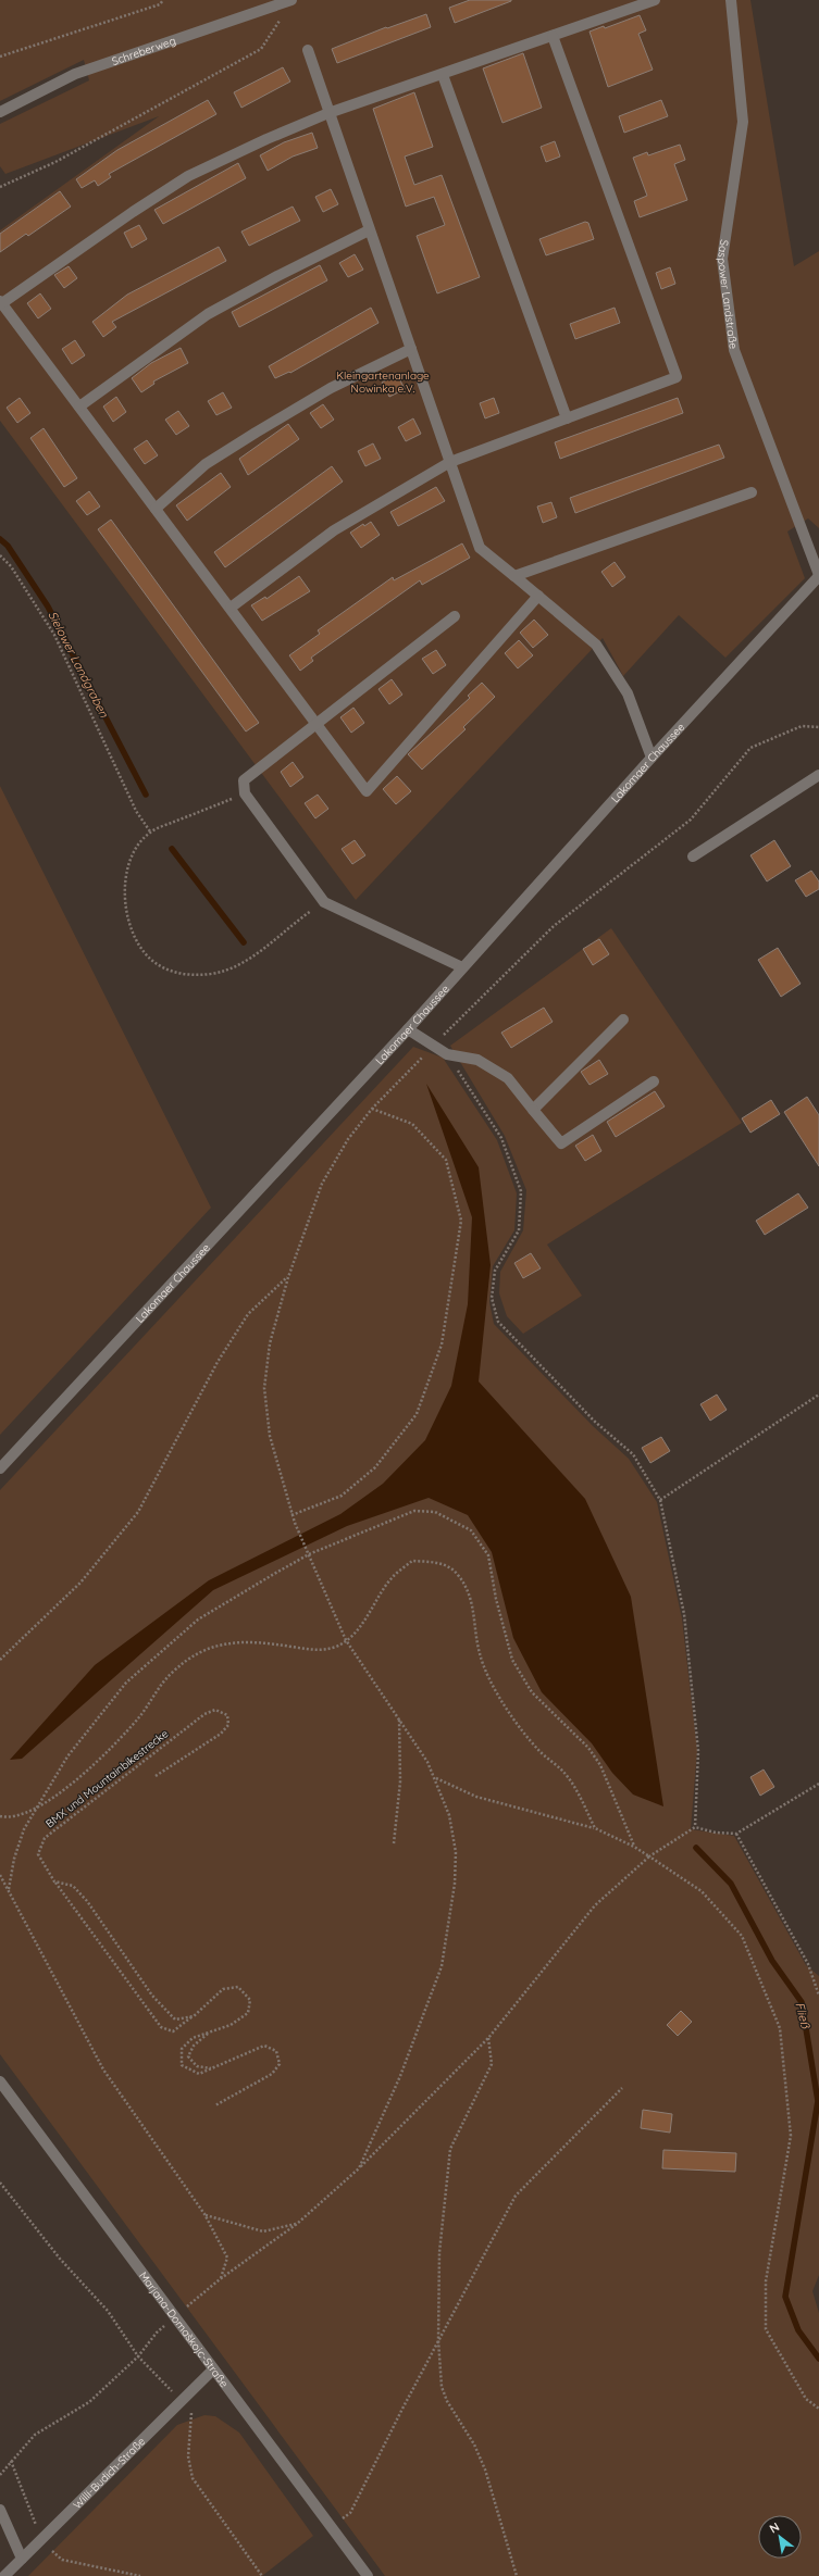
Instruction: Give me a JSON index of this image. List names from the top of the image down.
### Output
{
  "streets": {
    "street": [
      "Schreberweg",
      "Saspower Landstraße",
      "Lakomaer Chaussee",
      "Marjana-Domaškojc-Straße",
      "Willi-Budich-Straße"
    ],
    "path": ["BMX und Mountainbikestrecke"]
  },
  "crossings": [
    ["Saspower Landstraße", "Lakomaer Chaussee"],
    ["Marjana-Domaškojc-Straße", "Willi-Budich-Straße"]
  ],
  "water": ["Sielower Landgraben", "Fließ"],
  "parks": ["Kleingartenanlage Nowinka e.V."],
  "north": "top left"
}
